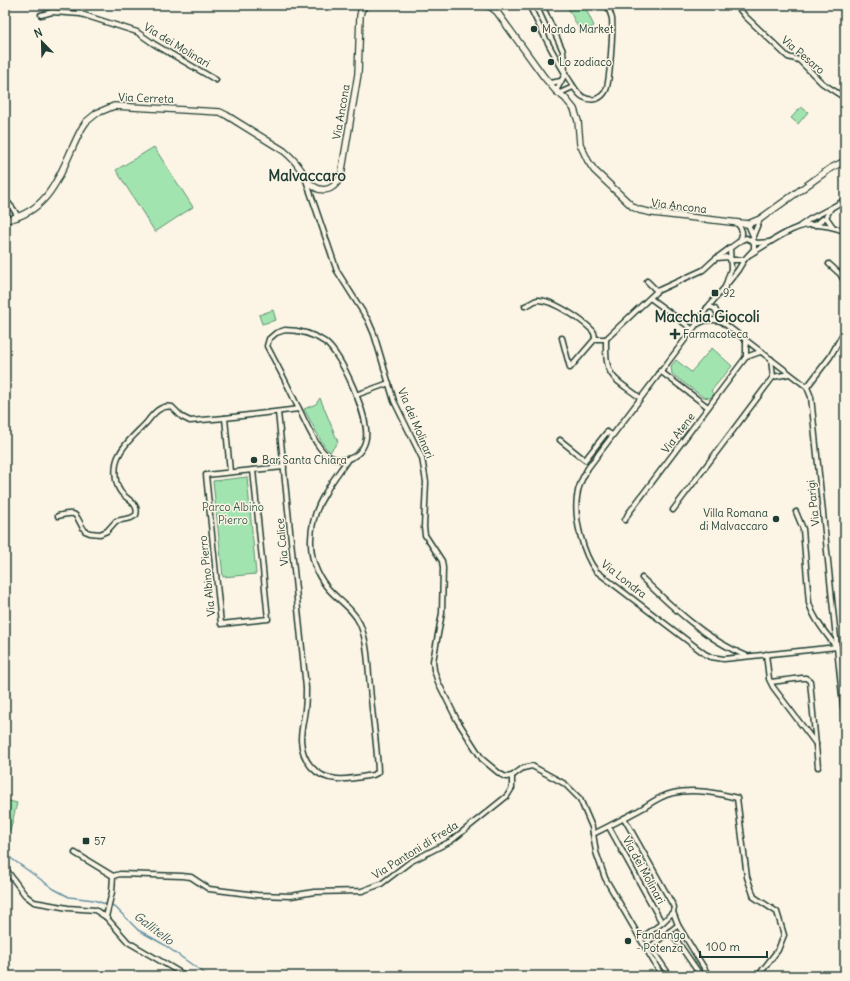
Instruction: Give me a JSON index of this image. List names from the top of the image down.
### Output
{
  "streets": {
    "street": [
      "Via dei Molinari",
      "Via Pesaro",
      "Via Cerreta",
      "Via Ancona",
      "Via Atene",
      "Via Parigi",
      "Via Calice",
      "Via Albino Pierro",
      "Via Londra",
      "Via Pantoni di Freda"
    ]
  },
  "crossings": [
    ["Via dei Molinari", "Via Cerreta"],
    ["Via dei Molinari", "Via Ancona"],
    ["Via dei Molinari", "Via Pantoni di Freda"],
    ["Via Cerreta", "Via Ancona"],
    ["Via Parigi", "Via Londra"]
  ],
  "districts": ["Malvaccaro", "Macchia Giocoli"],
  "water": ["Gallitello"],
  "parks": ["Parco Albino Pierro"],
  "places": {
    "other": [
      "Mondo Market",
      "Lo zodiaco",
      "Bar Santa Chiara",
      "Villa Romana di Malvaccaro",
      "Fandango - Potenza"
    ],
    "transit": ["92", "57"],
    "health": ["Farmacoteca"]
  },
  "scale_bar": "100 m",
  "north": "top left"
}
